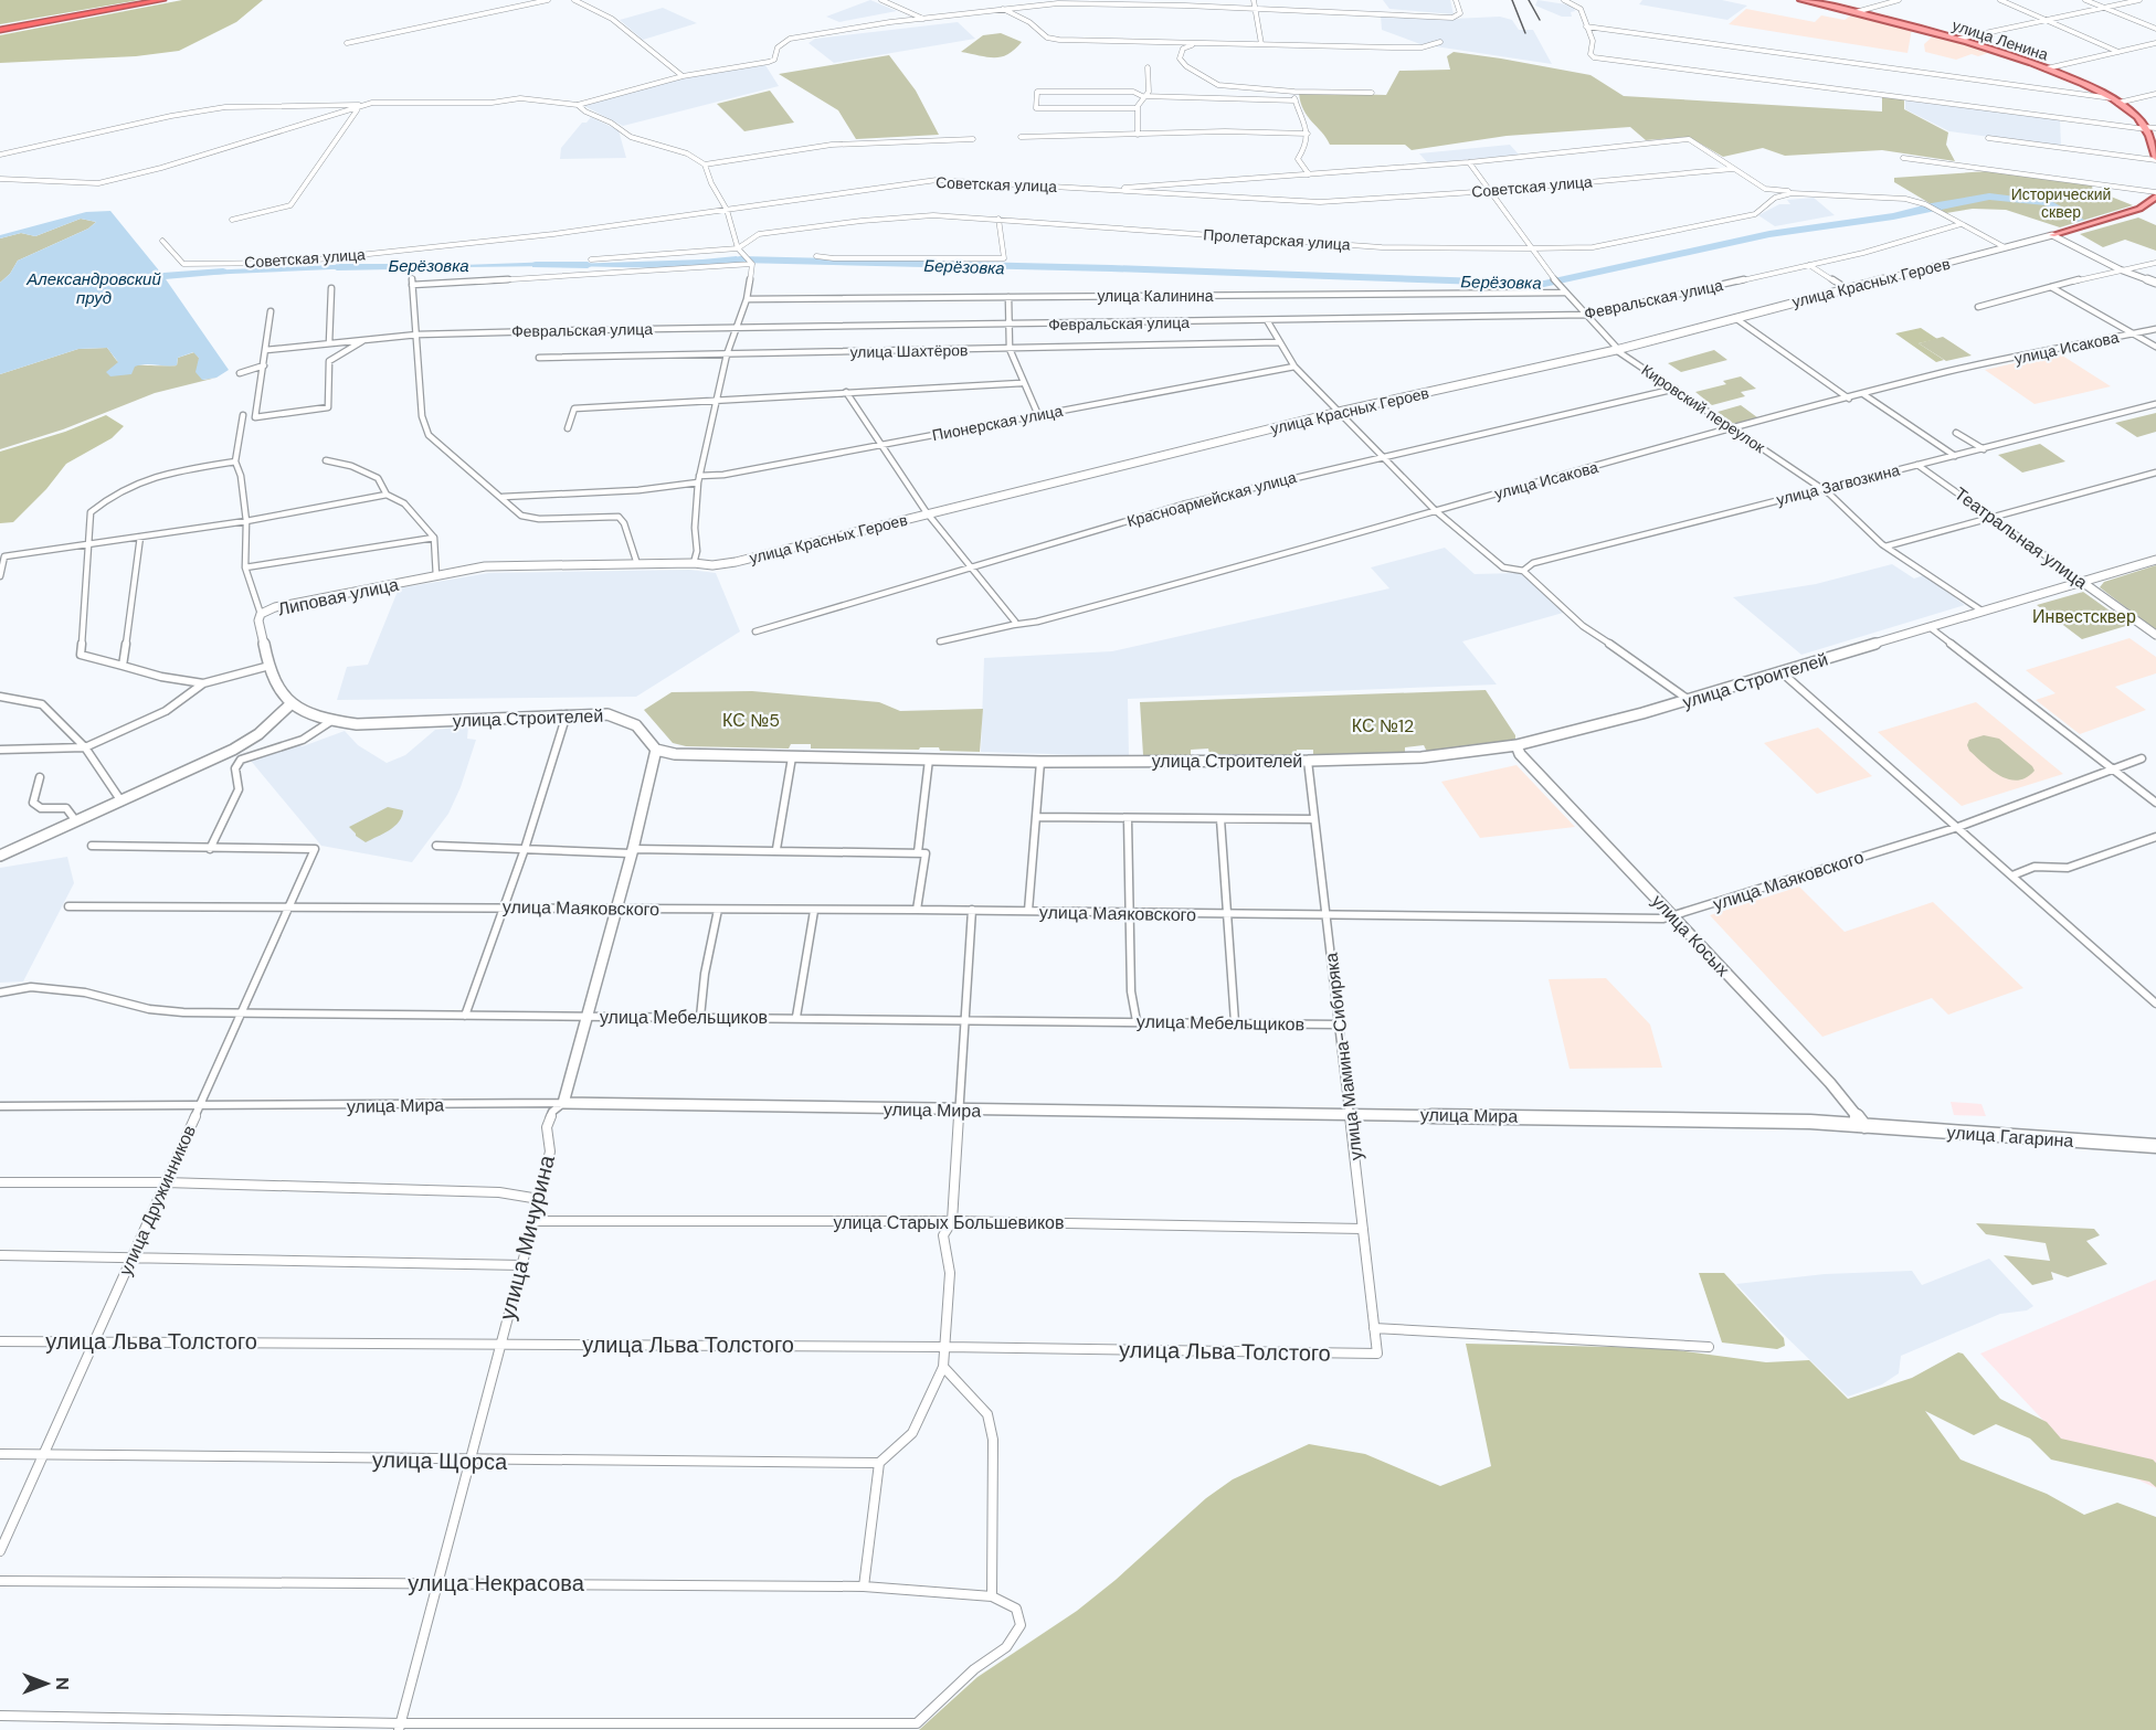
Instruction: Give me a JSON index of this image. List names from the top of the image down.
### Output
{
  "streets": {
    "main road": [
      "улица Ленина",
      "улица Красных Героев",
      "Театральная улица",
      "Липовая улица",
      "улица Строителей",
      "улица Косых",
      "улица Мира",
      "улица Гагарина",
      "улица Мичурина"
    ],
    "street": [
      "Советская улица",
      "Пролетарская улица",
      "улица Калинина",
      "Февральская улица",
      "улица Исакова",
      "улица Шахтёров",
      "Кировский переулок",
      "Пионерская улица",
      "улица Загвозкина",
      "Красноармейская улица",
      "улица Маяковского",
      "улица Мебельщиков",
      "улица Мамина-Сибиряка",
      "улица Дружинников",
      "улица Старых Большевиков",
      "улица Льва Толстого",
      "улица Щорса",
      "улица Некрасова"
    ]
  },
  "crossings": [
    ["Советская улица", "Кировский переулок"],
    ["Пролетарская улица", "улица Красных Героев"],
    ["Пролетарская улица", "Февральская улица"],
    ["Пролетарская улица", "Кировский переулок"],
    ["улица Красных Героев", "Кировский переулок"],
    ["улица Красных Героев", "Липовая улица"],
    ["улица Калинина", "Кировский переулок"],
    ["Февральская улица", "Кировский переулок"],
    ["улица Исакова", "Кировский переулок"],
    ["Кировский переулок", "улица Загвозкина"],
    ["Кировский переулок", "Красноармейская улица"],
    ["Кировский переулок", "улица Строителей"],
    ["улица Загвозкина", "Театральная улица"],
    ["Театральная улица", "улица Строителей"],
    ["Липовая улица", "улица Строителей"],
    ["улица Строителей", "улица Косых"],
    ["улица Строителей", "улица Мамина-Сибиряка"],
    ["улица Строителей", "улица Мичурина"],
    ["улица Маяковского", "улица Косых"],
    ["улица Маяковского", "улица Мамина-Сибиряка"],
    ["улица Маяковского", "улица Дружинников"],
    ["улица Маяковского", "улица Мичурина"],
    ["улица Косых", "улица Мира"],
    ["улица Косых", "улица Гагарина"],
    ["улица Мебельщиков", "улица Мамина-Сибиряка"],
    ["улица Мебельщиков", "улица Дружинников"],
    ["улица Мебельщиков", "улица Мичурина"],
    ["улица Мамина-Сибиряка", "улица Мира"],
    ["улица Мамина-Сибиряка", "улица Старых Большевиков"],
    ["улица Мамина-Сибиряка", "улица Льва Толстого"],
    ["улица Мира", "улица Гагарина"],
    ["улица Мира", "улица Дружинников"],
    ["улица Мира", "улица Мичурина"],
    ["улица Дружинников", "улица Льва Толстого"],
    ["улица Дружинников", "улица Щорса"],
    ["улица Старых Большевиков", "улица Мичурина"],
    ["улица Мичурина", "улица Льва Толстого"],
    ["улица Мичурина", "улица Щорса"],
    ["улица Мичурина", "улица Некрасова"]
  ],
  "water": ["Берёзовка", "Александровский пруд"],
  "parks": [
    "Исторический сквер",
    "Инвестсквер",
    "КС №5",
    "КС №12"
  ],
  "north": "right"
}
